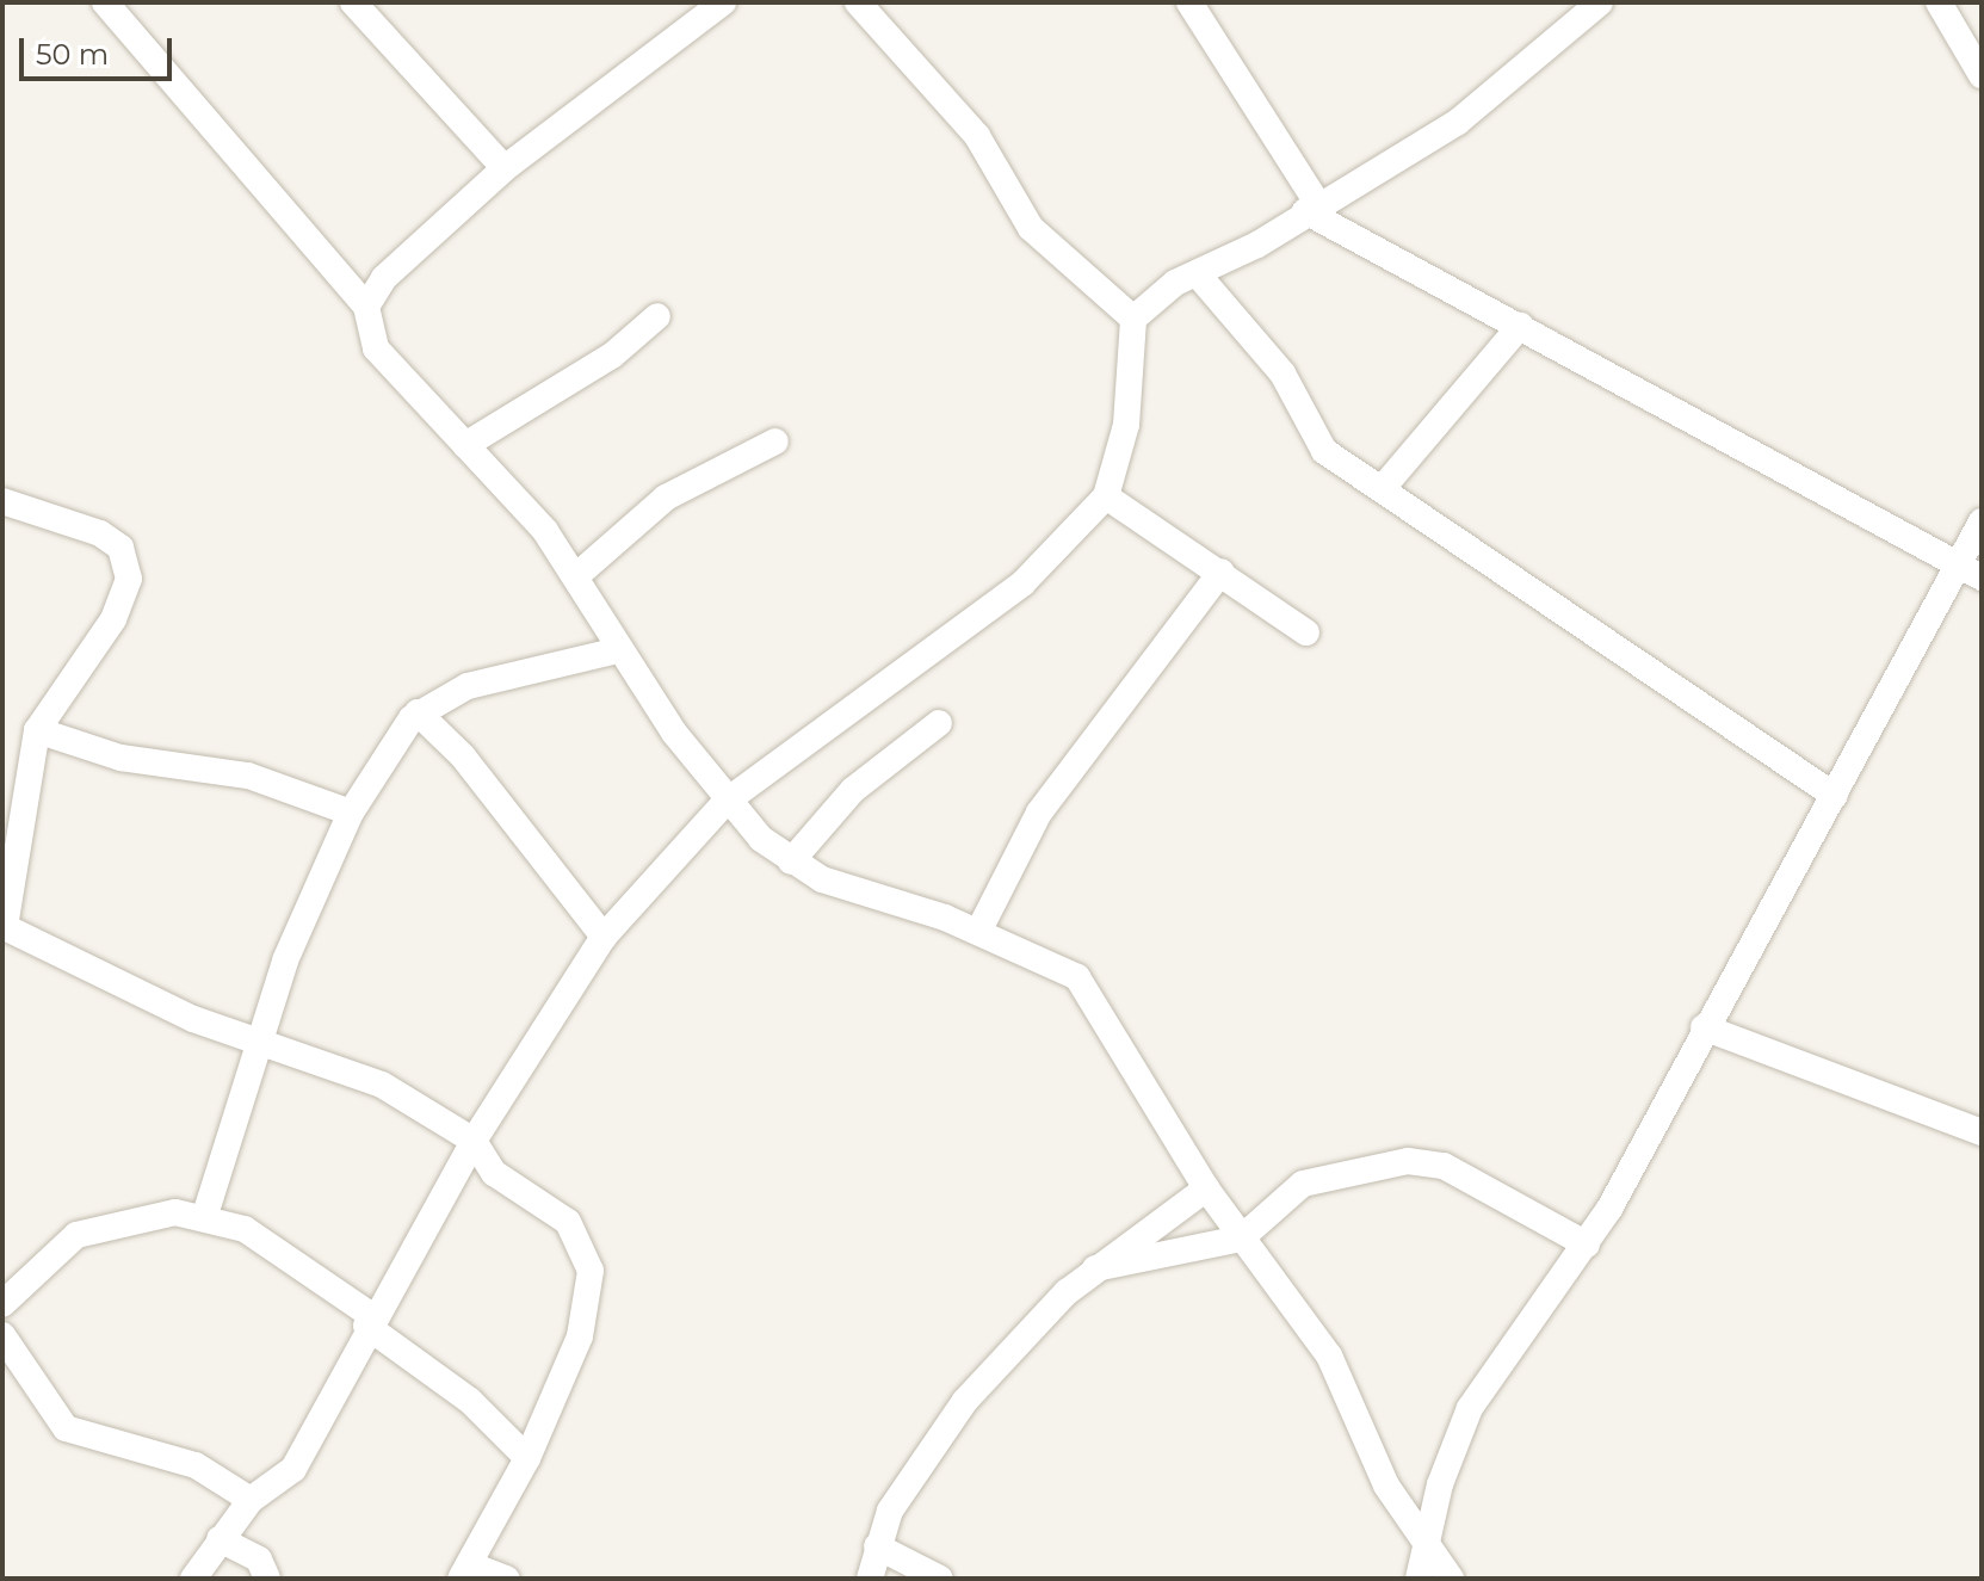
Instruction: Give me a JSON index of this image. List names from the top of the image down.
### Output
{
  "scale_bar": "50 m"
}
